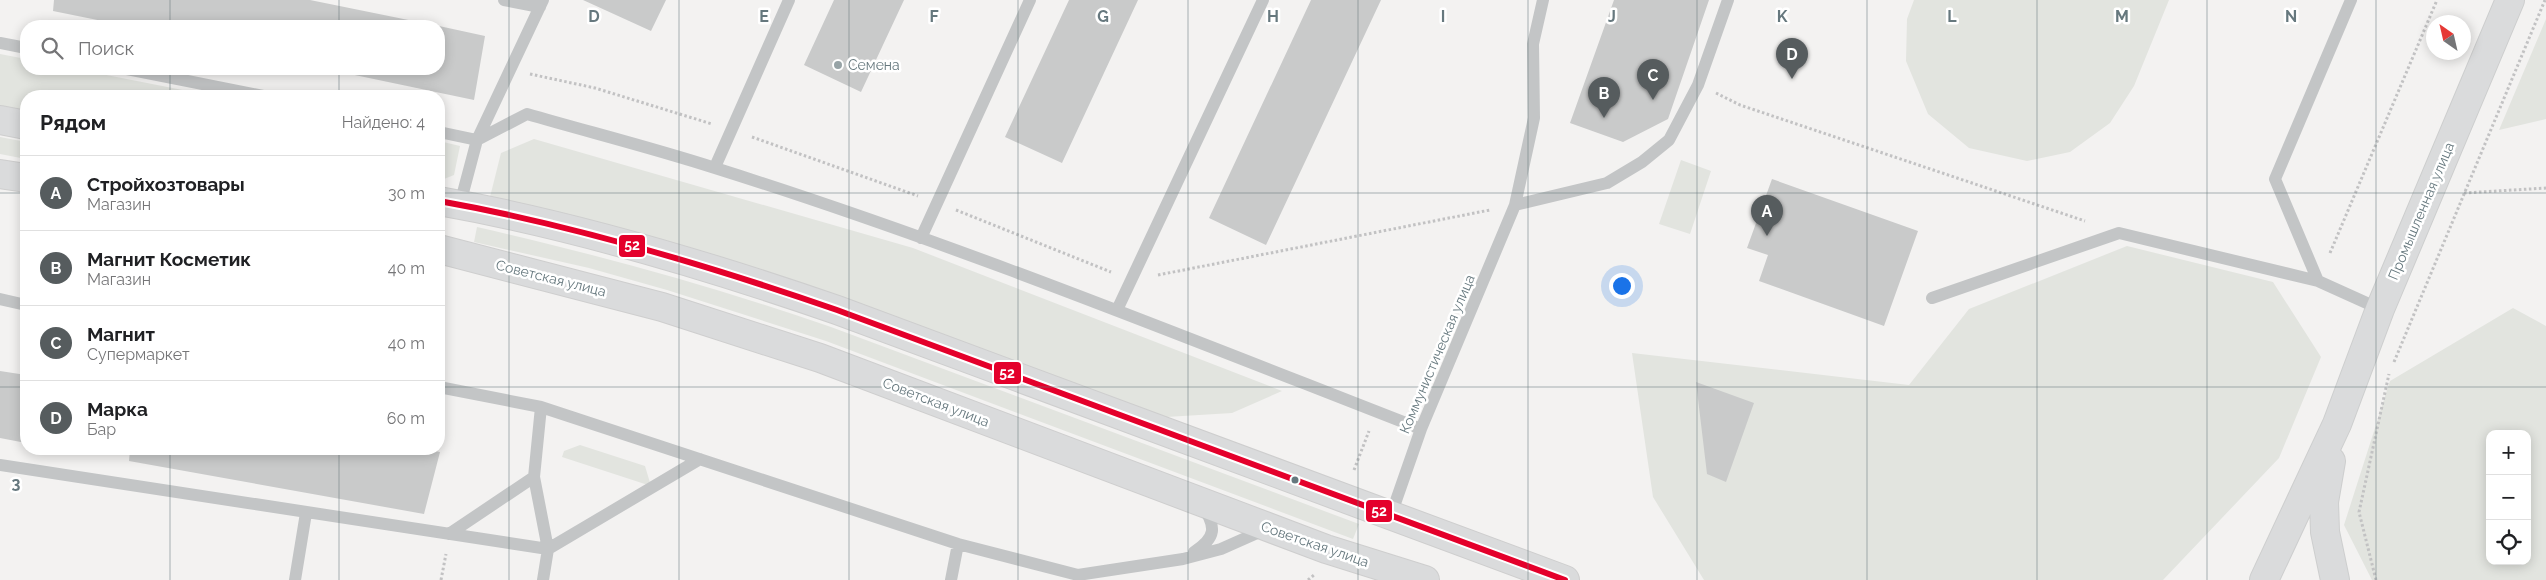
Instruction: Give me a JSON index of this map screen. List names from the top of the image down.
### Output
{
  "streets": {
    "main road": ["Промышленная улица", "Советская улица"],
    "lane": ["Коммунистическая улица"]
  },
  "places": ["Семена"],
  "lines": ["transit line 52"],
  "north": "top left",
  "page": {
    "search": "Поиск",
    "pins": [
      "D",
      "C",
      "B",
      "A"
    ],
    "heading": ["Рядом", "Найдено: 4"],
    "list": [
      {
        "mark": "A",
        "name": "Стройхозтовары",
        "note": "Магазин",
        "value": "30 m"
      },
      {
        "mark": "B",
        "name": "Магнит Косметик",
        "note": "Магазин",
        "value": "40 m"
      },
      {
        "mark": "C",
        "name": "Магнит",
        "note": "Супермаркет",
        "value": "40 m"
      },
      {
        "mark": "D",
        "name": "Марка",
        "note": "Бар",
        "value": "60 m"
      }
    ],
    "map_buttons": ["+", "−"]
  },
  "grid": {
    "columns": [
      "D",
      "E",
      "F",
      "G",
      "H",
      "I",
      "J",
      "K",
      "L",
      "M",
      "N"
    ],
    "rows": ["3"]
  }
}
